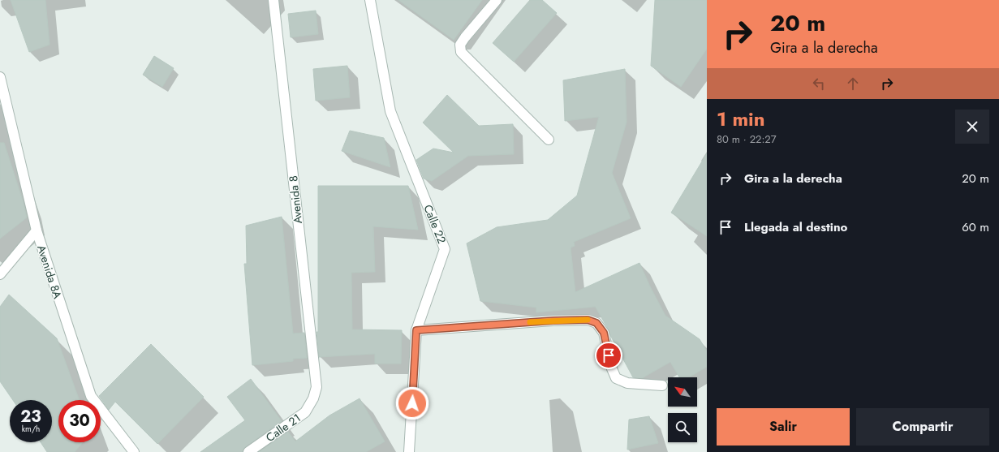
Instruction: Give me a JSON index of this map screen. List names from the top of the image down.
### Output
{
  "streets": {
    "street": [
      "Avenida 8",
      "Calle 22",
      "Avenida 8A",
      "Calle 21"
    ]
  },
  "crossings": [
    ["Avenida 8", "Calle 21"]
  ],
  "north": "top left",
  "page": {
    "turn": ["20 m", "Gira a la derecha"],
    "heading": ["1 min", "80 m · 22:27"],
    "list": [
      {
        "name": "Gira a la derecha",
        "value": "20 m"
      },
      {
        "name": "Llegada al destino",
        "value": "60 m"
      }
    ],
    "speed": "23 km/h",
    "limit": "30",
    "buttons": ["Salir", "Compartir"]
  }
}
